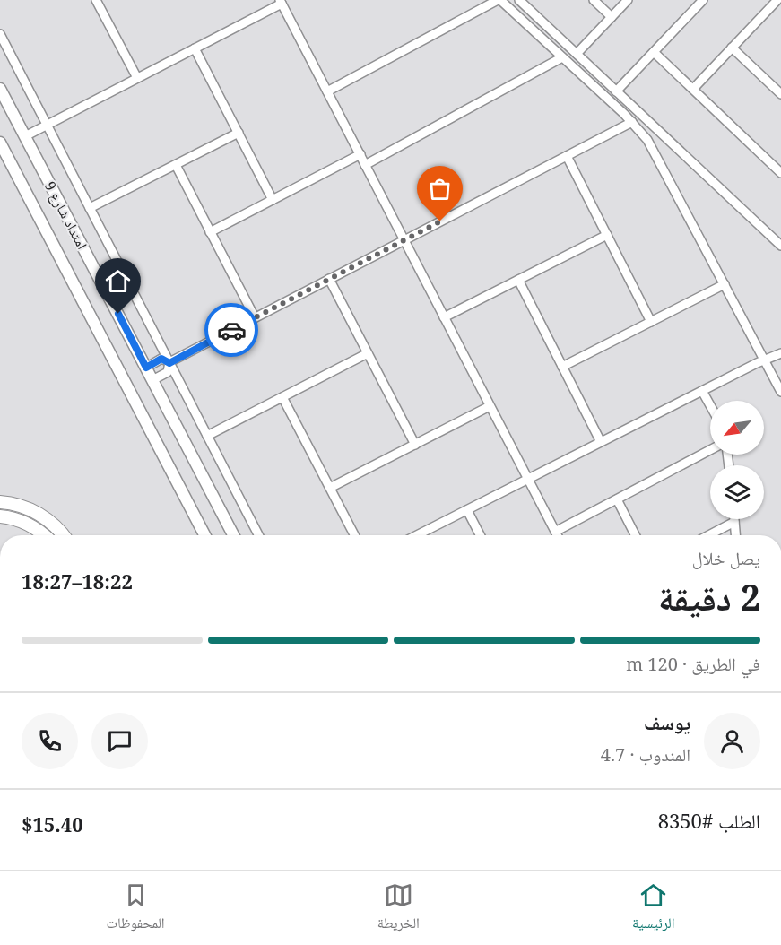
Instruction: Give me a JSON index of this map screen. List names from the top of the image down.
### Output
{
  "streets": {
    "street": ["امتداد شارع 9"]
  },
  "north": "bottom left",
  "page": {
    "heading": ["2 دقيقة", "يصل خلال", "18:22–18:27"],
    "panel": [
      "يوسف",
      "المندوب · 4.7",
      "الطلب #8350",
      "$15.40"
    ],
    "bar": "في الطريق · 120 m",
    "tabs": ["الرئيسية", "الخريطة", "المحفوظات"]
  }
}
